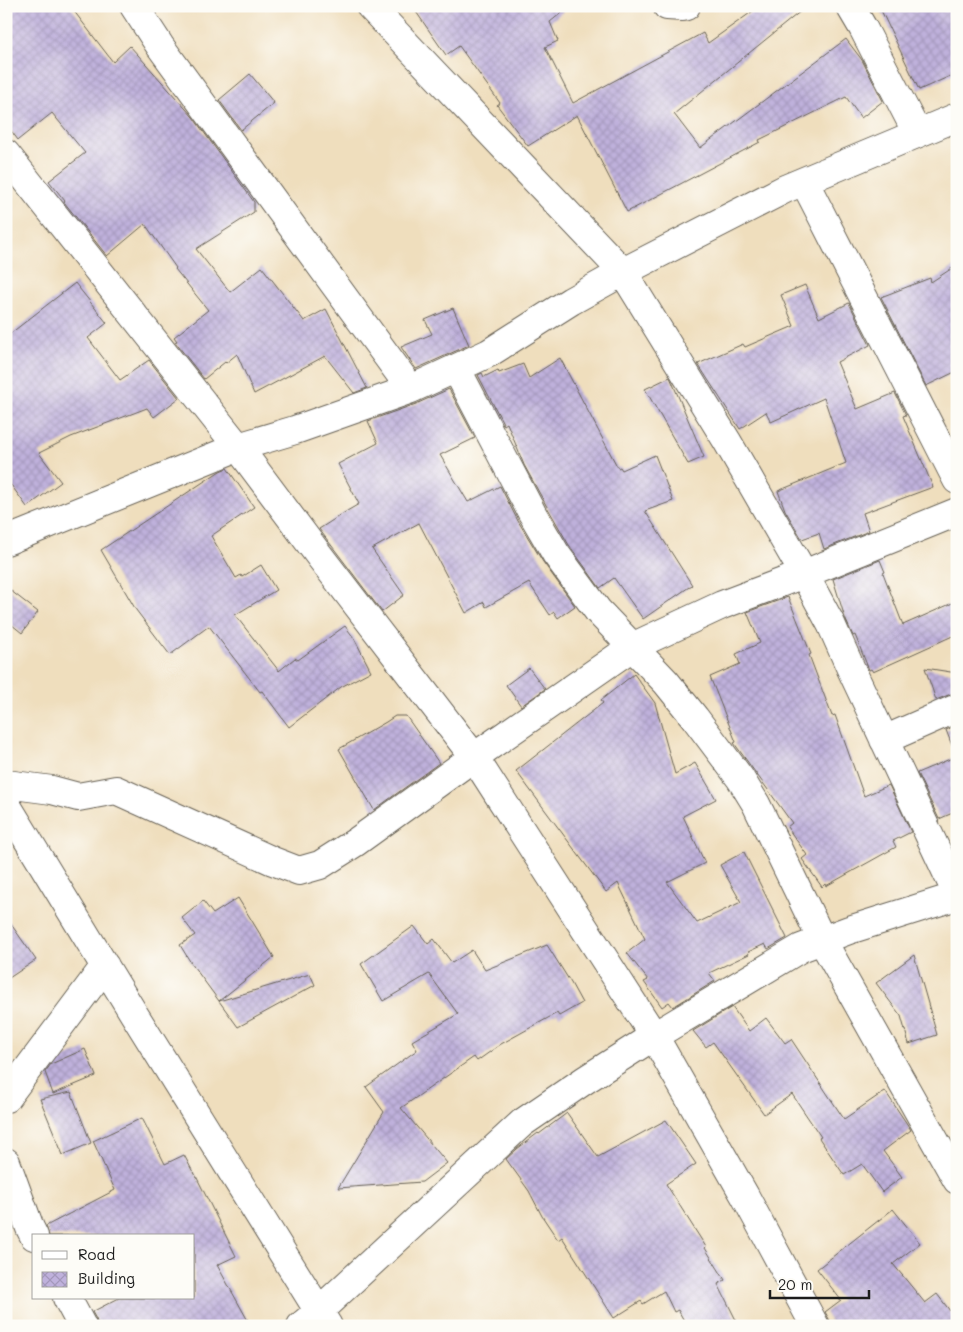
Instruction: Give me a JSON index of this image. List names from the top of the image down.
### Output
{
  "legend": ["Road", "Building"],
  "scale_bar": "20 m"
}
